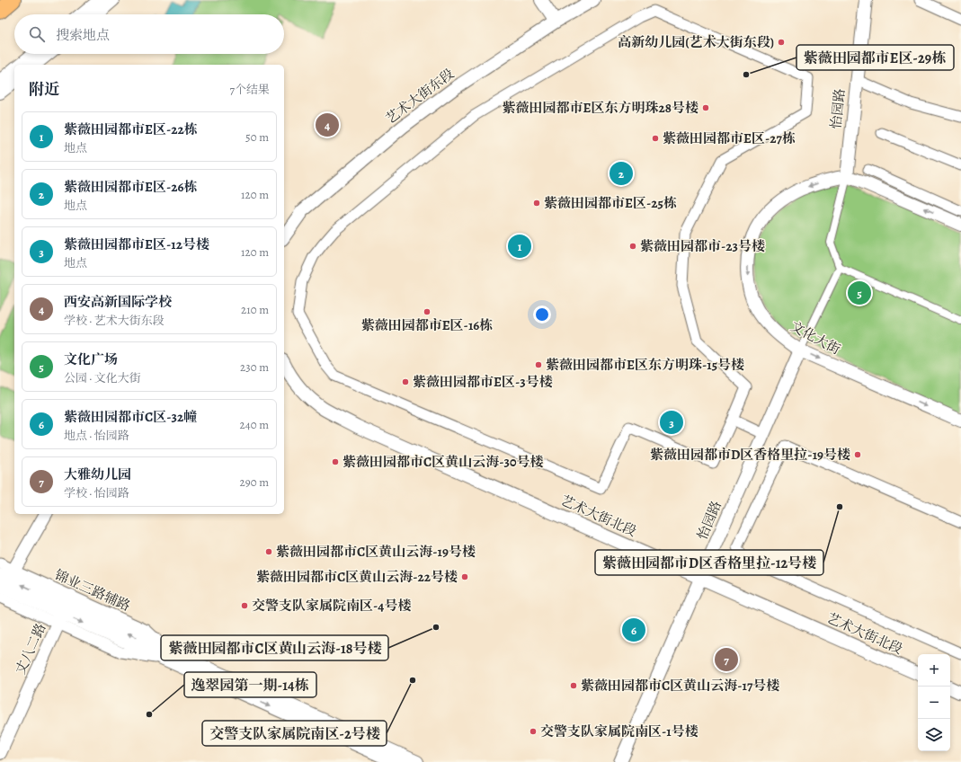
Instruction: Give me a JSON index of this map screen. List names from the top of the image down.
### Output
{
  "streets": {
    "street": [
      "艺术大街东段",
      "怡园路",
      "文化大街",
      "艺术大街北段",
      "丈八二路"
    ]
  },
  "crossings": [
    ["怡园路", "文化大街"],
    ["怡园路", "艺术大街北段"]
  ],
  "places": [
    "高新幼儿园(艺术大街东段)",
    "紫薇田园都市E区-29栋",
    "紫薇田园都市E区东方明珠28号楼",
    "紫薇田园都市E区-27栋",
    "紫薇田园都市E区-25栋",
    "紫薇田园都市-23号楼",
    "紫薇田园都市E区-16栋",
    "紫薇田园都市E区东方明珠-15号楼",
    "紫薇田园都市E区-3号楼",
    "紫薇田园都市D区香格里拉-19号楼",
    "紫薇田园都市C区黄山云海-30号楼",
    "紫薇田园都市D区香格里拉-12号楼",
    "紫薇田园都市C区黄山云海-19号楼",
    "紫薇田园都市C区黄山云海-22号楼",
    "交警支队家属院南区-4号楼",
    "紫薇田园都市C区黄山云海-18号楼",
    "交警支队家属院南区-2号楼",
    "紫薇田园都市C区黄山云海-17号楼",
    "逸翠园第一期-14栋",
    "交警支队家属院南区-1号楼"
  ],
  "page": {
    "search": "搜索地点",
    "heading": ["附近", "7个结果"],
    "pins": [
      "4",
      "2",
      "1",
      "5",
      "3",
      "6",
      "7"
    ],
    "list": [
      {
        "mark": "1",
        "name": "紫薇田园都市E区-22栋",
        "note": "地点",
        "value": "50 m"
      },
      {
        "mark": "2",
        "name": "紫薇田园都市E区-26栋",
        "note": "地点",
        "value": "120 m"
      },
      {
        "mark": "3",
        "name": "紫薇田园都市E区-12号楼",
        "note": "地点",
        "value": "120 m"
      },
      {
        "mark": "4",
        "name": "西安高新国际学校",
        "note": "学校 · 艺术大街东段",
        "value": "210 m"
      },
      {
        "mark": "5",
        "name": "文化广场",
        "note": "公园 · 文化大街",
        "value": "230 m"
      },
      {
        "mark": "6",
        "name": "紫薇田园都市C区-32幢",
        "note": "地点 · 怡园路",
        "value": "240 m"
      },
      {
        "mark": "7",
        "name": "大雅幼儿园",
        "note": "学校 · 怡园路",
        "value": "290 m"
      }
    ],
    "map_buttons": ["+", "−"]
  }
}
